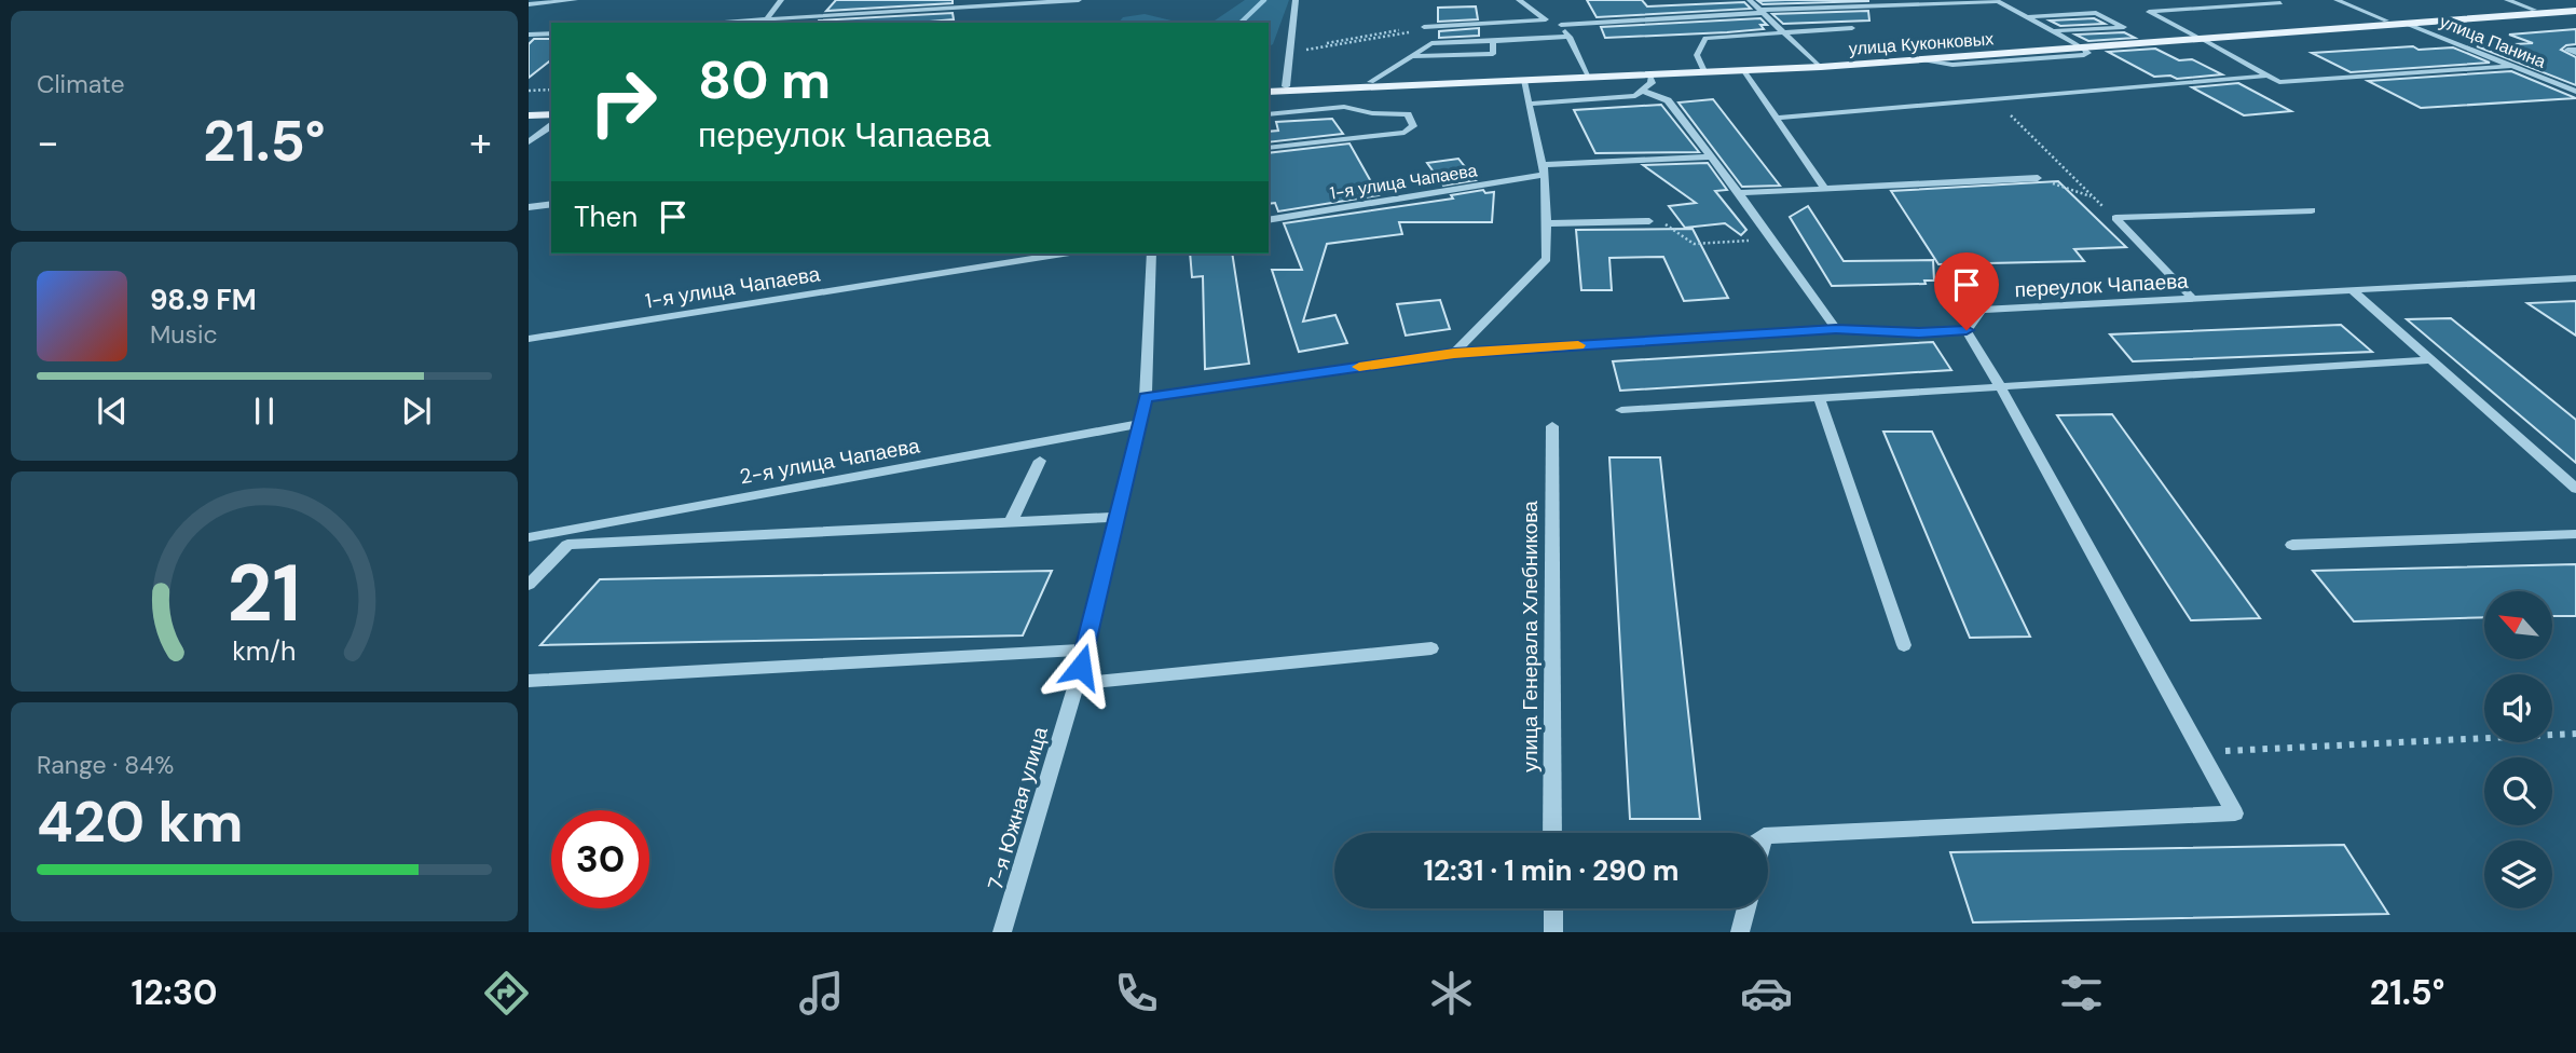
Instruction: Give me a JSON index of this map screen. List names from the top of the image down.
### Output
{
  "streets": {
    "main road": ["улица Куконковых"],
    "street": [
      "улица Панина",
      "1-я улица Чапаева",
      "переулок Чапаева",
      "2-я улица Чапаева",
      "улица Генерала Хлебникова",
      "7-я Южная улица"
    ]
  },
  "crossings": [
    ["улица Панина", "улица Куконковых"],
    ["2-я улица Чапаева", "7-я Южная улица"]
  ],
  "north": "top left",
  "page": {
    "tile": [
      "Climate",
      ["Range · 84%", "420 km"]
    ],
    "turn": ["80 m", "переулок Чапаева"],
    "heat": ["−", "21.5°", "+"],
    "then": "Then",
    "song": ["98.9 FM", "Music"],
    "limit": "30",
    "trip": "12:31 · 1 min · 290 m",
    "tabs": ["12:30", "21.5°"],
    "gauge": ["21", "km/h"]
  }
}
